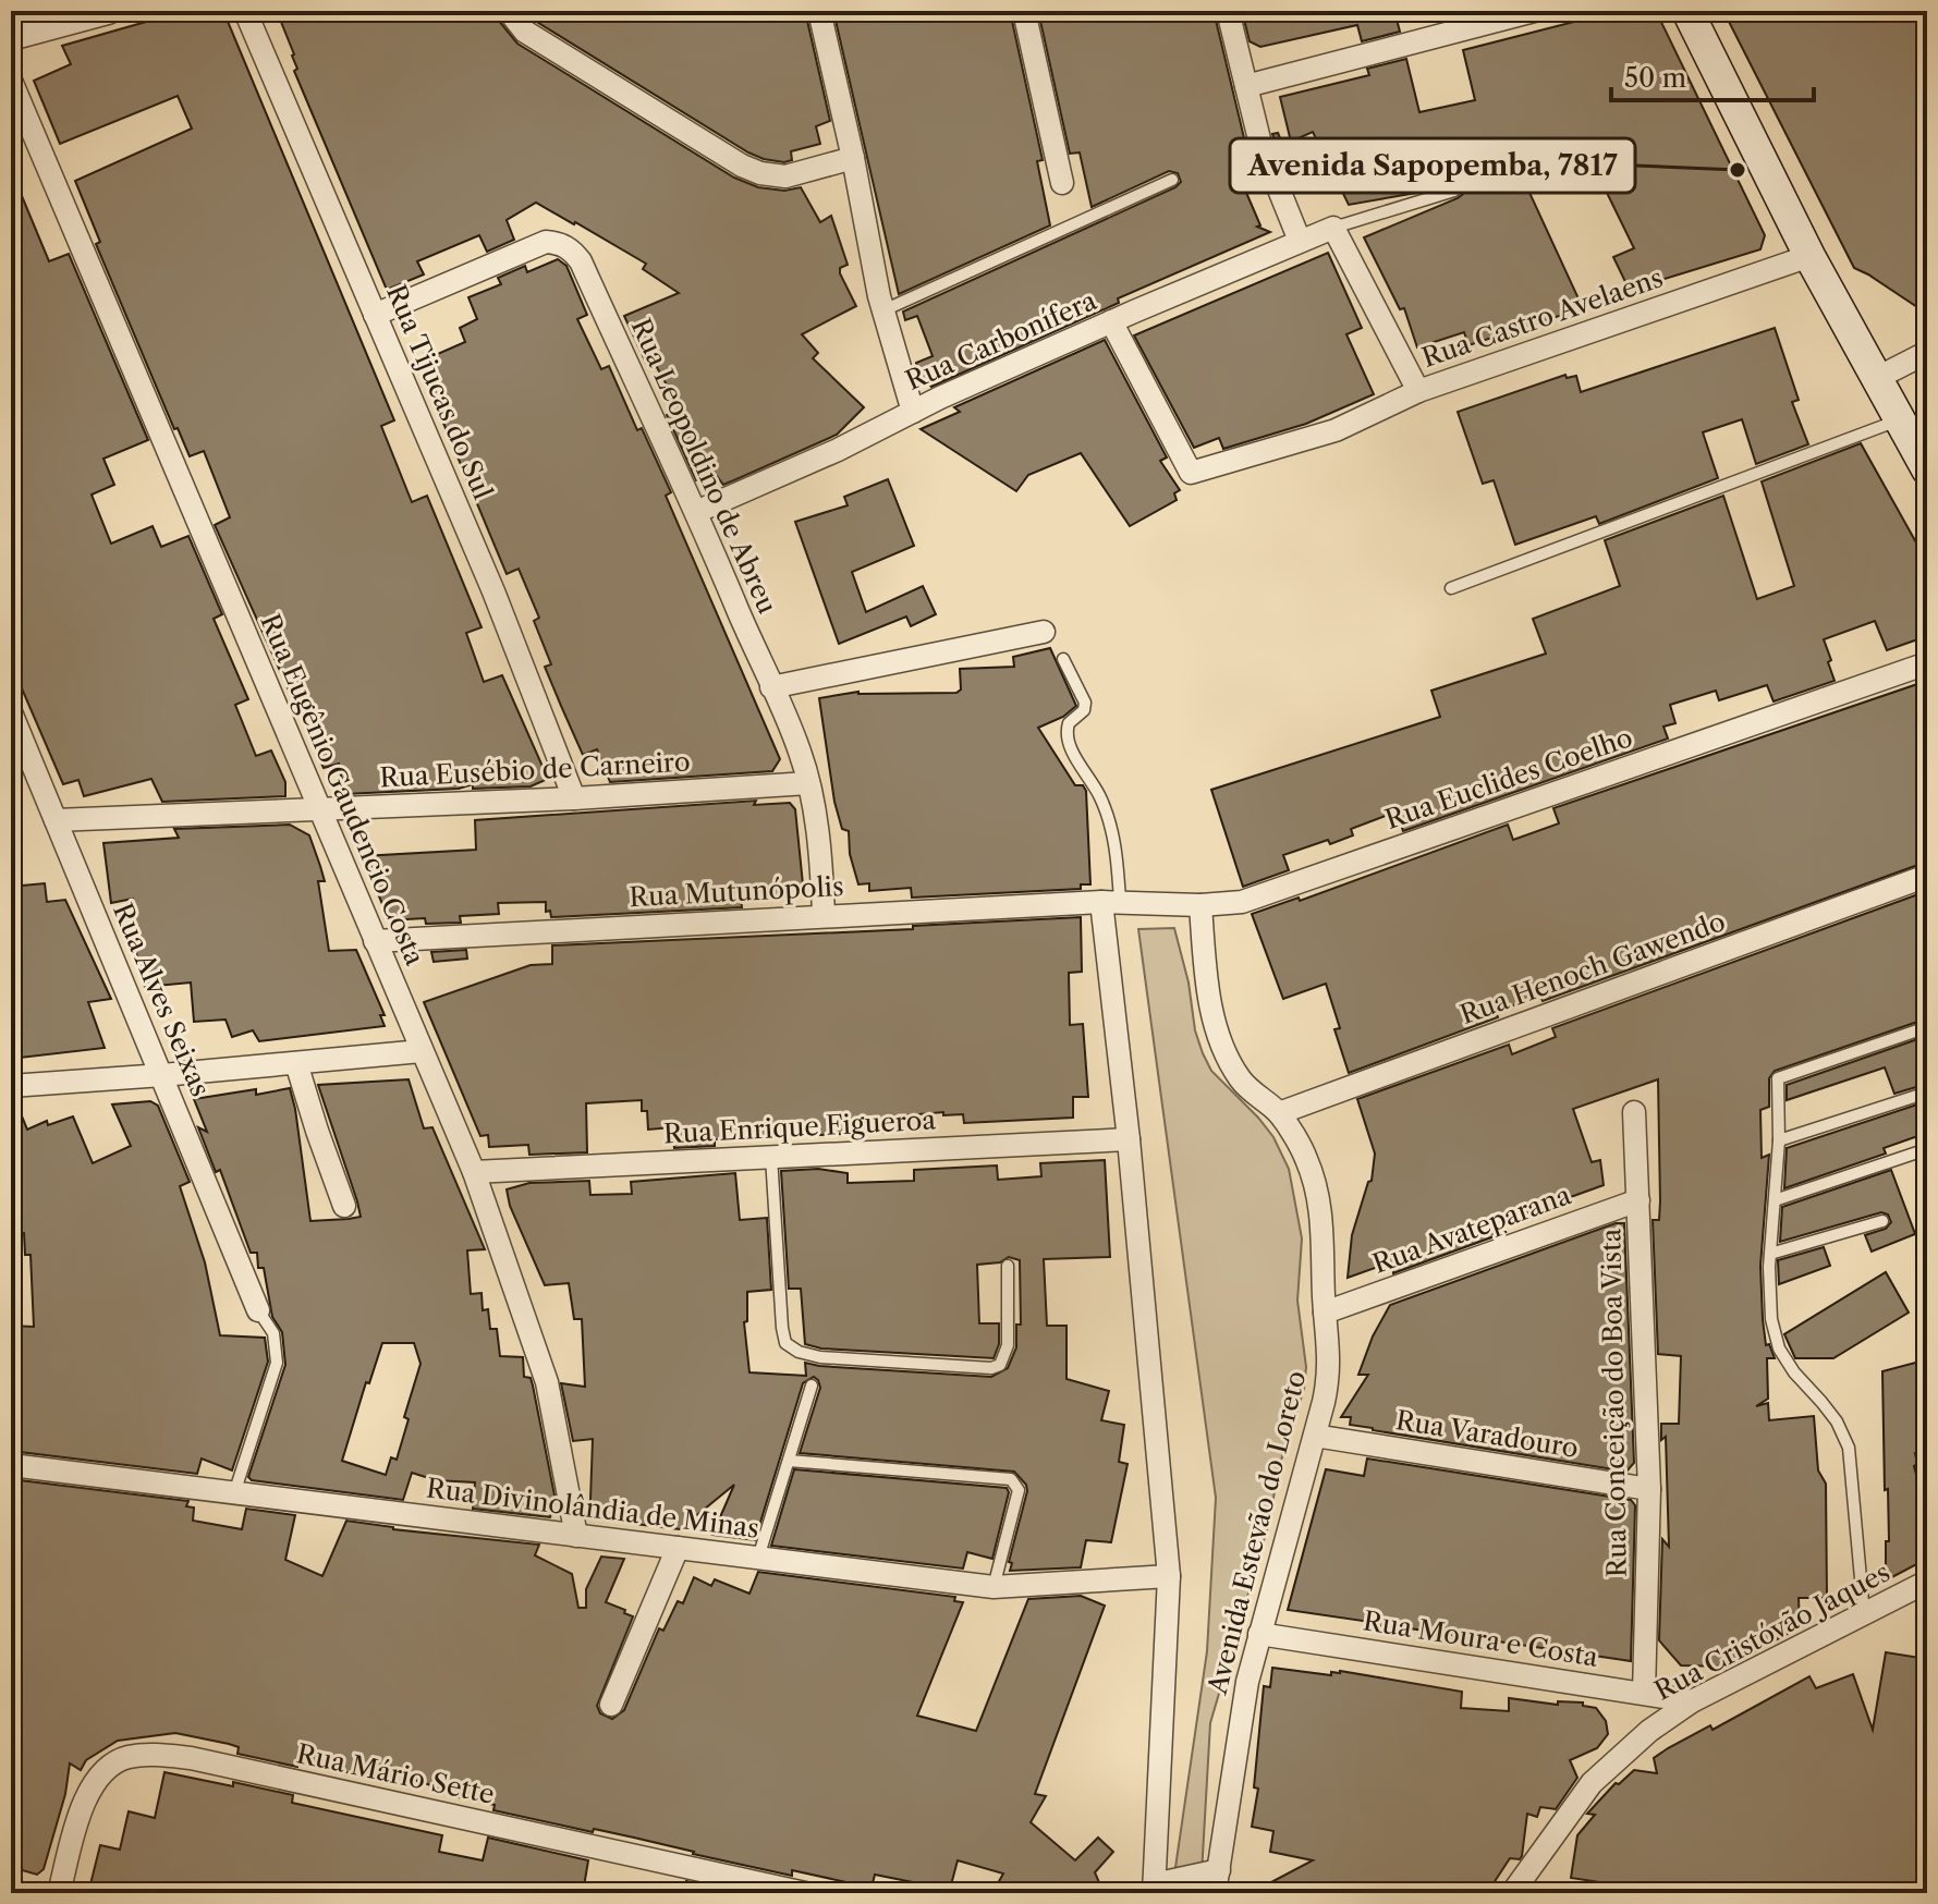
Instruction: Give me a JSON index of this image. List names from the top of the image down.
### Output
{
  "streets": {
    "street": [
      "Rua Castro Avelaens",
      "Rua Carbonífera",
      "Rua Tijucas do Sul",
      "Rua Leopoldino de Abreu",
      "Rua Eusébio de Carneiro",
      "Rua Euclides Coelho",
      "Rua Eugênio Gaudencio Costa",
      "Rua Mutunópolis",
      "Rua Henoch Gawendo",
      "Rua Alves Seixas",
      "Rua Enrique Figueroa",
      "Rua Avateparana",
      "Rua Conceição do Boa Vista",
      "Rua Varadouro",
      "Rua Divinolândia de Minas",
      "Avenida Estevão do Loreto",
      "Rua Cristóvão Jaques",
      "Rua Moura e Costa",
      "Rua Mário Sette"
    ]
  },
  "crossings": [
    ["Rua Castro Avelaens", "Rua Carbonífera"],
    ["Rua Carbonífera", "Rua Leopoldino de Abreu"],
    ["Rua Tijucas do Sul", "Rua Leopoldino de Abreu"],
    ["Rua Tijucas do Sul", "Rua Eusébio de Carneiro"],
    ["Rua Leopoldino de Abreu", "Rua Eusébio de Carneiro"],
    ["Rua Leopoldino de Abreu", "Rua Mutunópolis"],
    ["Rua Eusébio de Carneiro", "Rua Eugênio Gaudencio Costa"],
    ["Rua Eusébio de Carneiro", "Rua Alves Seixas"],
    ["Rua Euclides Coelho", "Rua Mutunópolis"],
    ["Rua Euclides Coelho", "Avenida Estevão do Loreto"],
    ["Rua Eugênio Gaudencio Costa", "Rua Mutunópolis"],
    ["Rua Eugênio Gaudencio Costa", "Rua Enrique Figueroa"],
    ["Rua Eugênio Gaudencio Costa", "Rua Divinolândia de Minas"],
    ["Rua Mutunópolis", "Avenida Estevão do Loreto"],
    ["Rua Henoch Gawendo", "Avenida Estevão do Loreto"],
    ["Rua Enrique Figueroa", "Avenida Estevão do Loreto"],
    ["Rua Avateparana", "Rua Conceição do Boa Vista"],
    ["Rua Avateparana", "Avenida Estevão do Loreto"],
    ["Rua Conceição do Boa Vista", "Rua Varadouro"],
    ["Rua Conceição do Boa Vista", "Rua Moura e Costa"],
    ["Rua Varadouro", "Avenida Estevão do Loreto"],
    ["Rua Divinolândia de Minas", "Avenida Estevão do Loreto"],
    ["Avenida Estevão do Loreto", "Rua Moura e Costa"],
    ["Rua Cristóvão Jaques", "Rua Moura e Costa"]
  ],
  "places": ["Avenida Sapopemba, 7817"],
  "scale_bar": "50 m"
}
